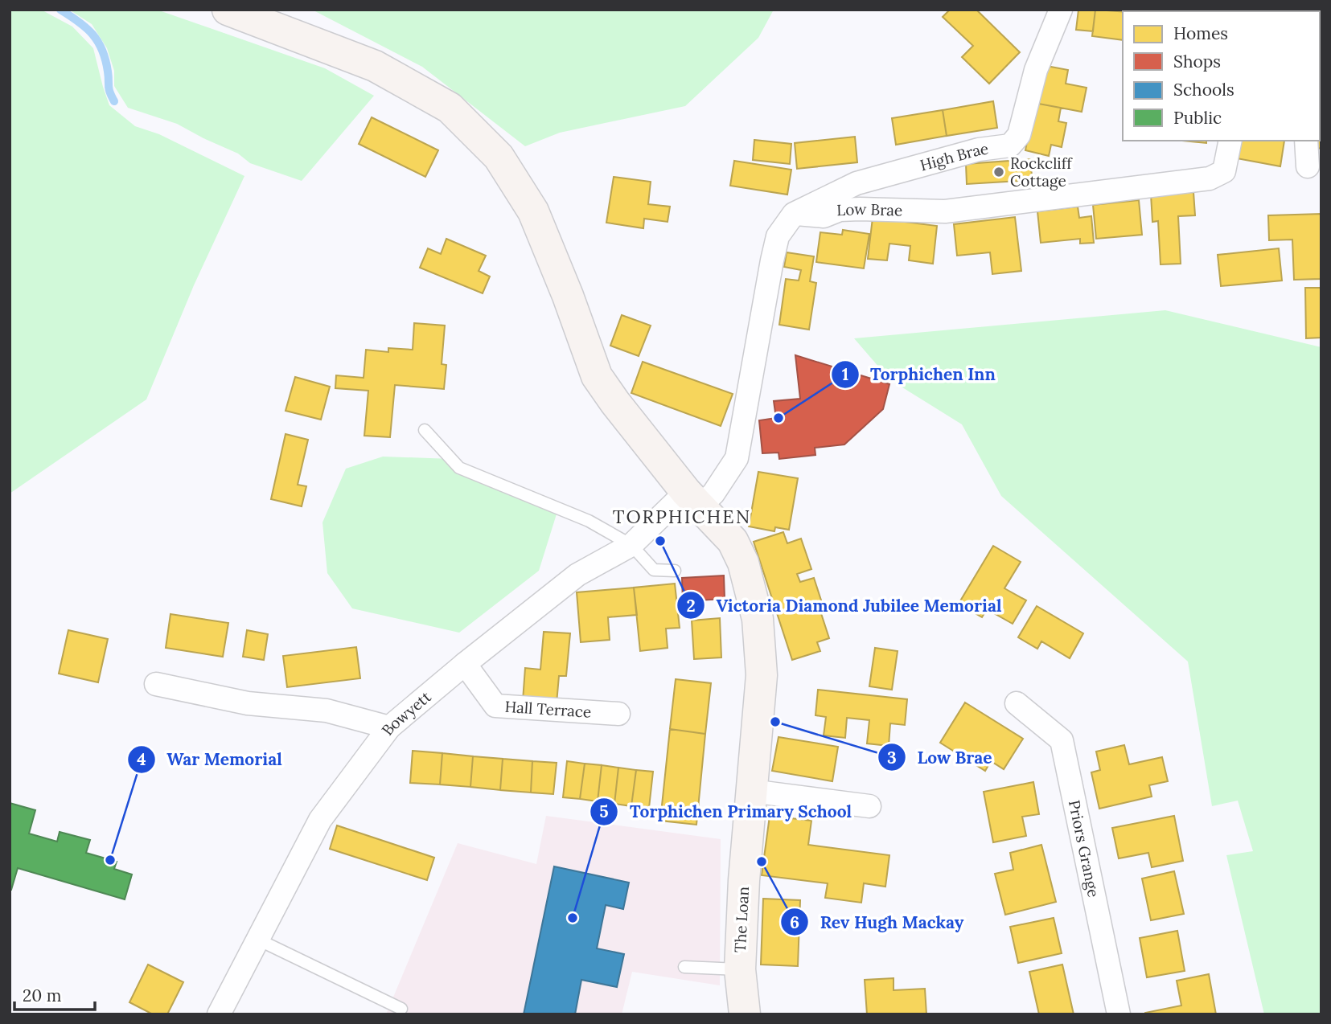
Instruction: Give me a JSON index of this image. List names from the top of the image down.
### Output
{
  "streets": {
    "main road": ["The Loan"],
    "street": [
      "High Brae",
      "Low Brae",
      "Hall Terrace",
      "Bowyett",
      "Priors Grange"
    ]
  },
  "crossings": [
    ["High Brae", "Low Brae"],
    ["Hall Terrace", "Bowyett"],
    ["Bowyett", "The Loan"]
  ],
  "districts": ["TORPHICHEN"],
  "places": [
    "Rockcliff Cottage",
    "Torphichen Inn",
    "Victoria Diamond Jubilee Memorial",
    "Low Brae",
    "War Memorial",
    "Rev Hugh Mackay",
    "Torphichen Primary School"
  ],
  "legend": [
    "Homes",
    "Shops",
    "Schools",
    "Public"
  ],
  "scale_bar": "20 m"
}
